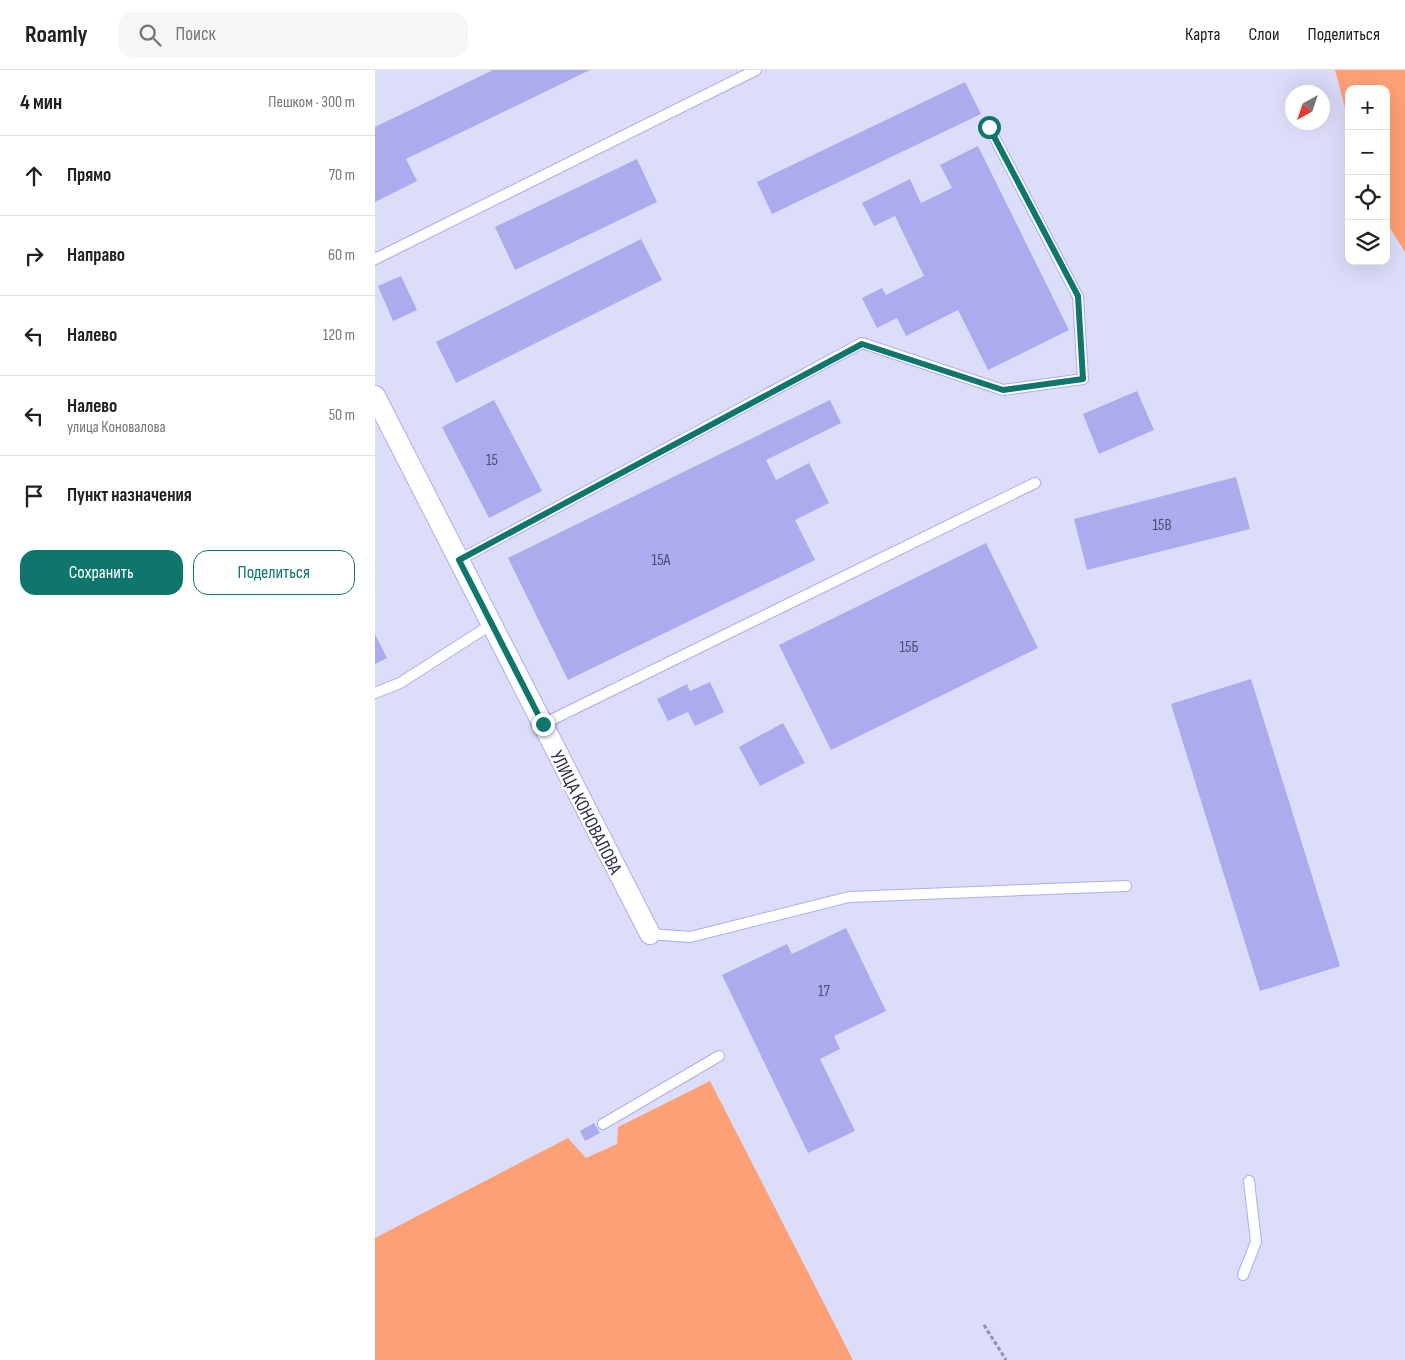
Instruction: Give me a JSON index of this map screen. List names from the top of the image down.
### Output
{
  "streets": {
    "street": ["УЛИЦА КОНОВАЛОВА"]
  },
  "house_numbers": [
    "15",
    "15В",
    "15А",
    "15Б",
    "17"
  ],
  "north": "bottom left",
  "page": {
    "header": "Roamly",
    "search": "Поиск",
    "nav": ["Карта", "Слои", "Поделиться"],
    "heading": ["4 мин", "Пешком · 300 m"],
    "map_buttons": ["+", "−"],
    "list": [
      ["Прямо", "70 m"],
      ["Направо", "60 m"],
      ["Налево", "120 m"],
      ["Налево", "улица Коновалова", "50 m"],
      "Пункт назначения"
    ],
    "buttons": ["Сохранить", "Поделиться"]
  }
}
